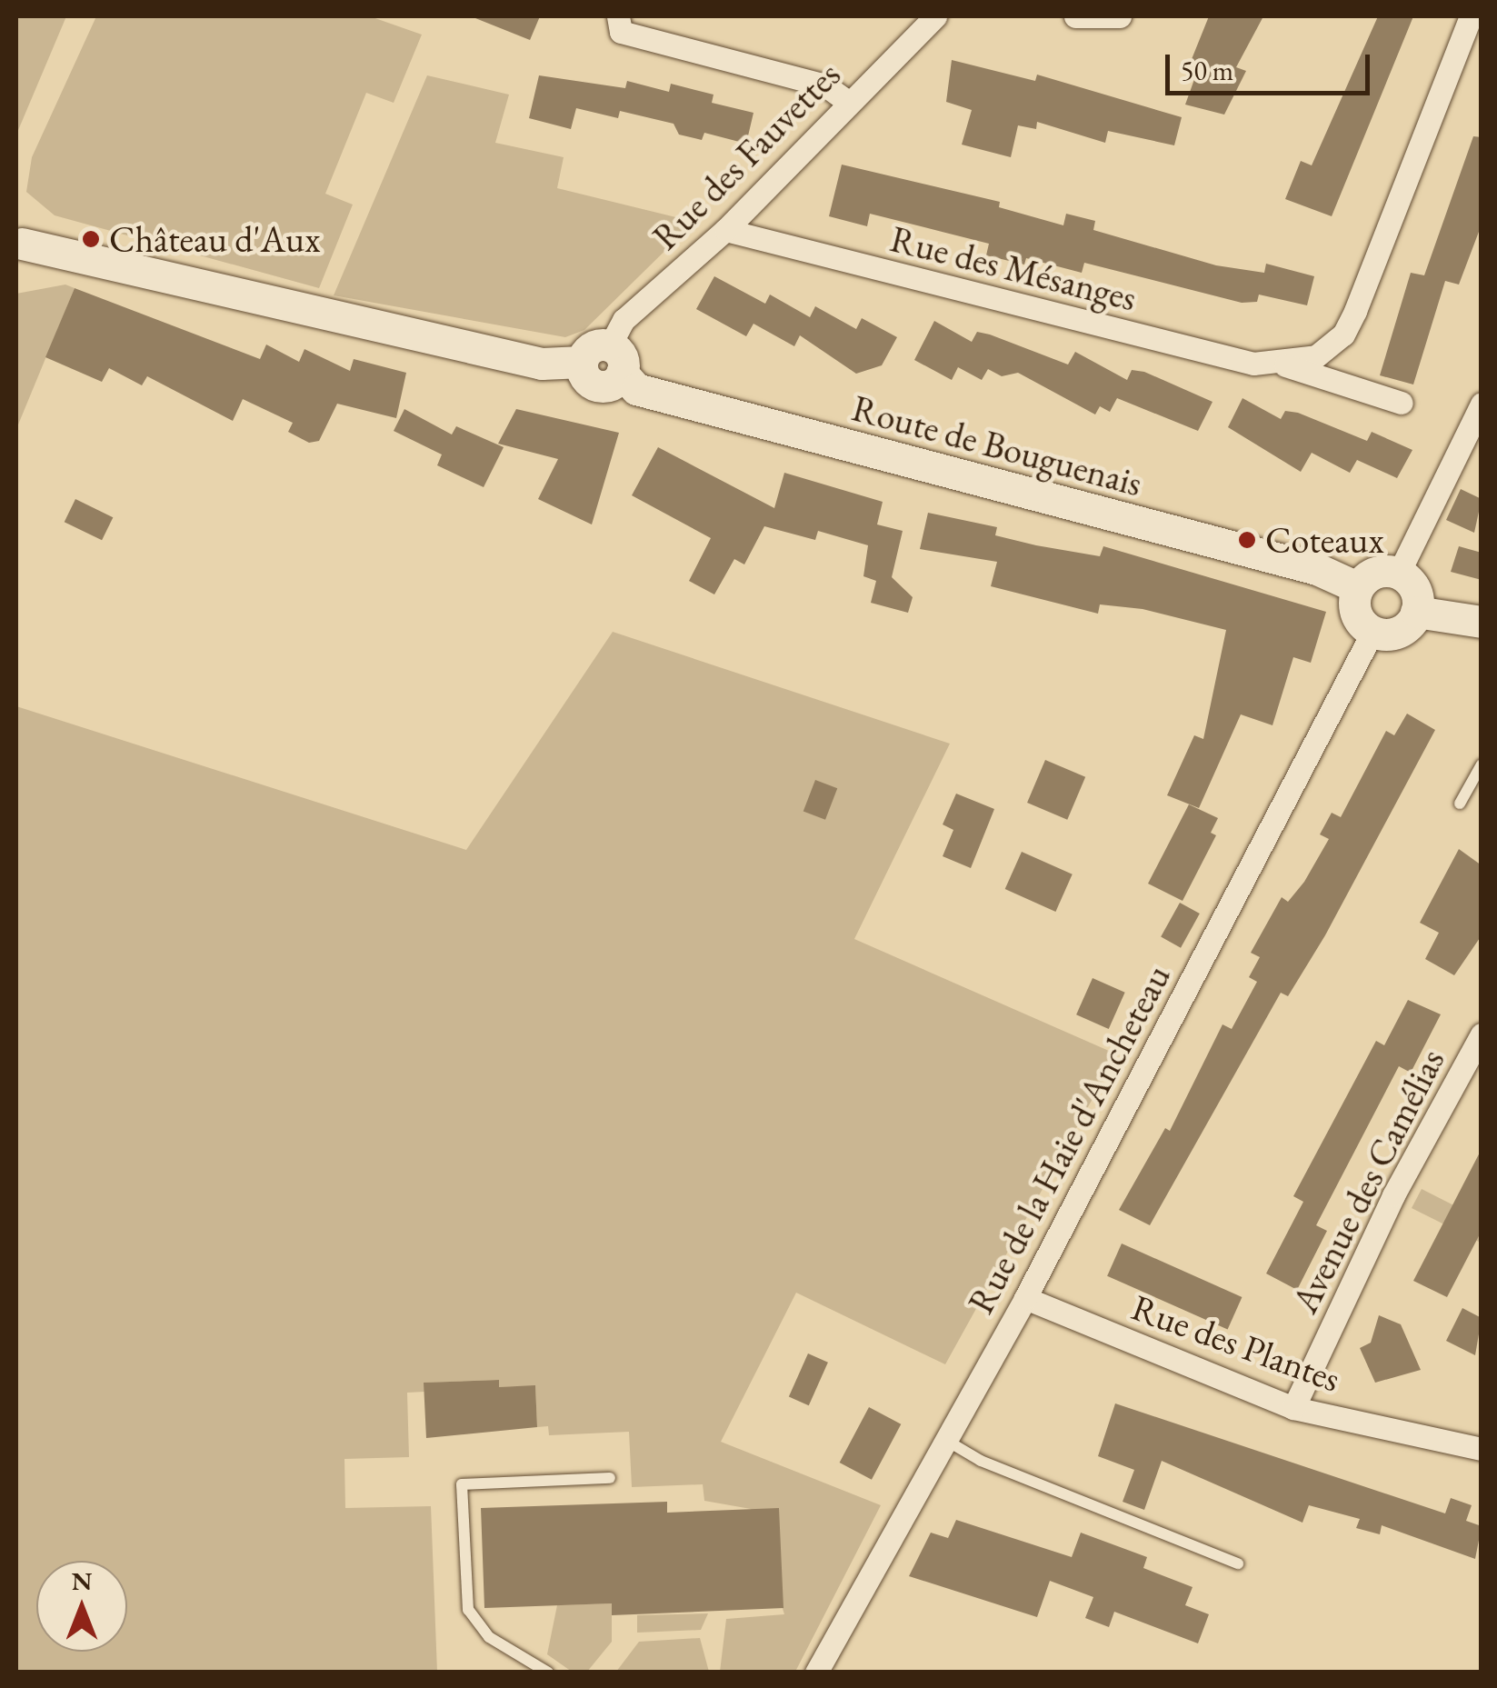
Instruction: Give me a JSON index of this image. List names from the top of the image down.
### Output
{
  "streets": {
    "street": [
      "Rue des Fauvettes",
      "Rue des Mésanges",
      "Route de Bouguenais",
      "Rue de la Haie d'Ancheteau",
      "Avenue des Camélias",
      "Rue des Plantes"
    ]
  },
  "crossings": [
    ["Rue des Fauvettes", "Rue des Mésanges"],
    ["Rue des Fauvettes", "Route de Bouguenais"],
    ["Route de Bouguenais", "Rue de la Haie d'Ancheteau"],
    ["Rue de la Haie d'Ancheteau", "Rue des Plantes"],
    ["Avenue des Camélias", "Rue des Plantes"]
  ],
  "places": ["Château d'Aux", "Coteaux"],
  "scale_bar": "50 m",
  "north": "top"
}
